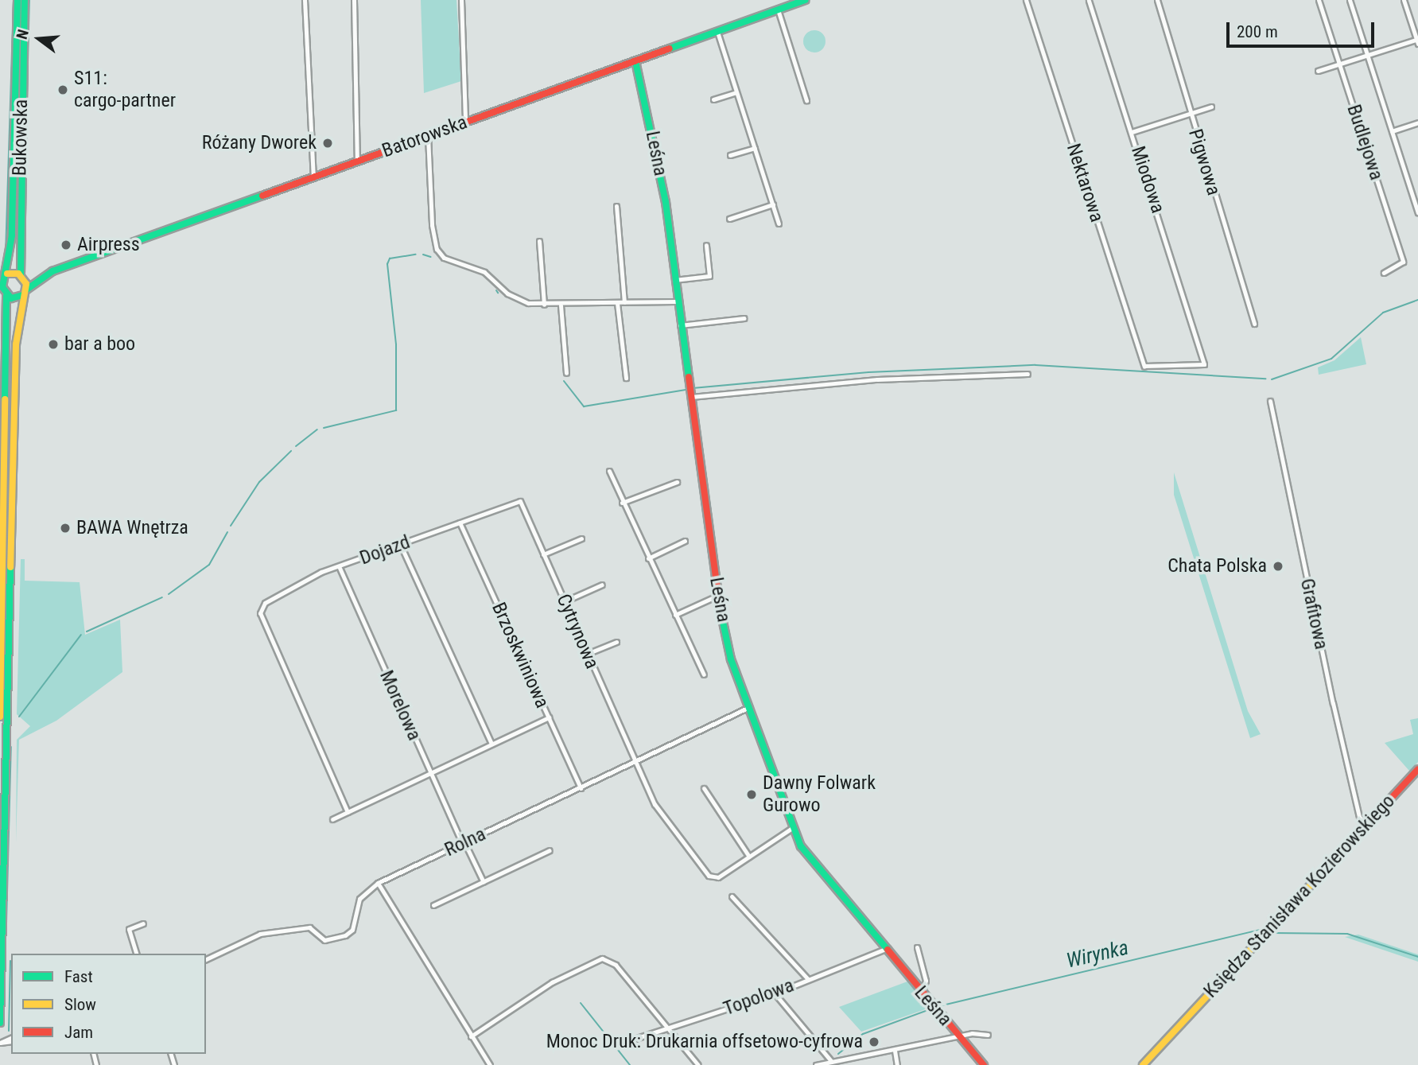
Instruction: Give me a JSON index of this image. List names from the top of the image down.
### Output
{
  "streets": {
    "street": [
      "Batorowska",
      "Bukowska",
      "Budlejowa",
      "Leśna",
      "Pigwowa",
      "Miodowa",
      "Nektarowa",
      "Dojazd",
      "Grafitowa",
      "Cytrynowa",
      "Brzoskwiniowa",
      "Morelowa",
      "Rolna",
      "Księdza Stanisława Kozierowskiego",
      "Topolowa"
    ]
  },
  "crossings": [
    ["Batorowska", "Bukowska"],
    ["Batorowska", "Leśna"],
    ["Leśna", "Cytrynowa"],
    ["Leśna", "Rolna"],
    ["Leśna", "Topolowa"],
    ["Miodowa", "Nektarowa"],
    ["Dojazd", "Cytrynowa"],
    ["Dojazd", "Brzoskwiniowa"],
    ["Dojazd", "Morelowa"],
    ["Grafitowa", "Księdza Stanisława Kozierowskiego"],
    ["Cytrynowa", "Rolna"],
    ["Brzoskwiniowa", "Rolna"],
    ["Morelowa", "Rolna"]
  ],
  "water": ["Wirynka"],
  "places": [
    "S11: cargo-partner",
    "Różany Dworek",
    "Airpress",
    "bar a boo",
    "BAWA Wnętrza",
    "Chata Polska",
    "Dawny Folwark Gurowo",
    "Monoc Druk: Drukarnia offsetowo-cyfrowa"
  ],
  "legend": ["Fast", "Slow", "Jam"],
  "scale_bar": "200 m",
  "north": "left"
}
